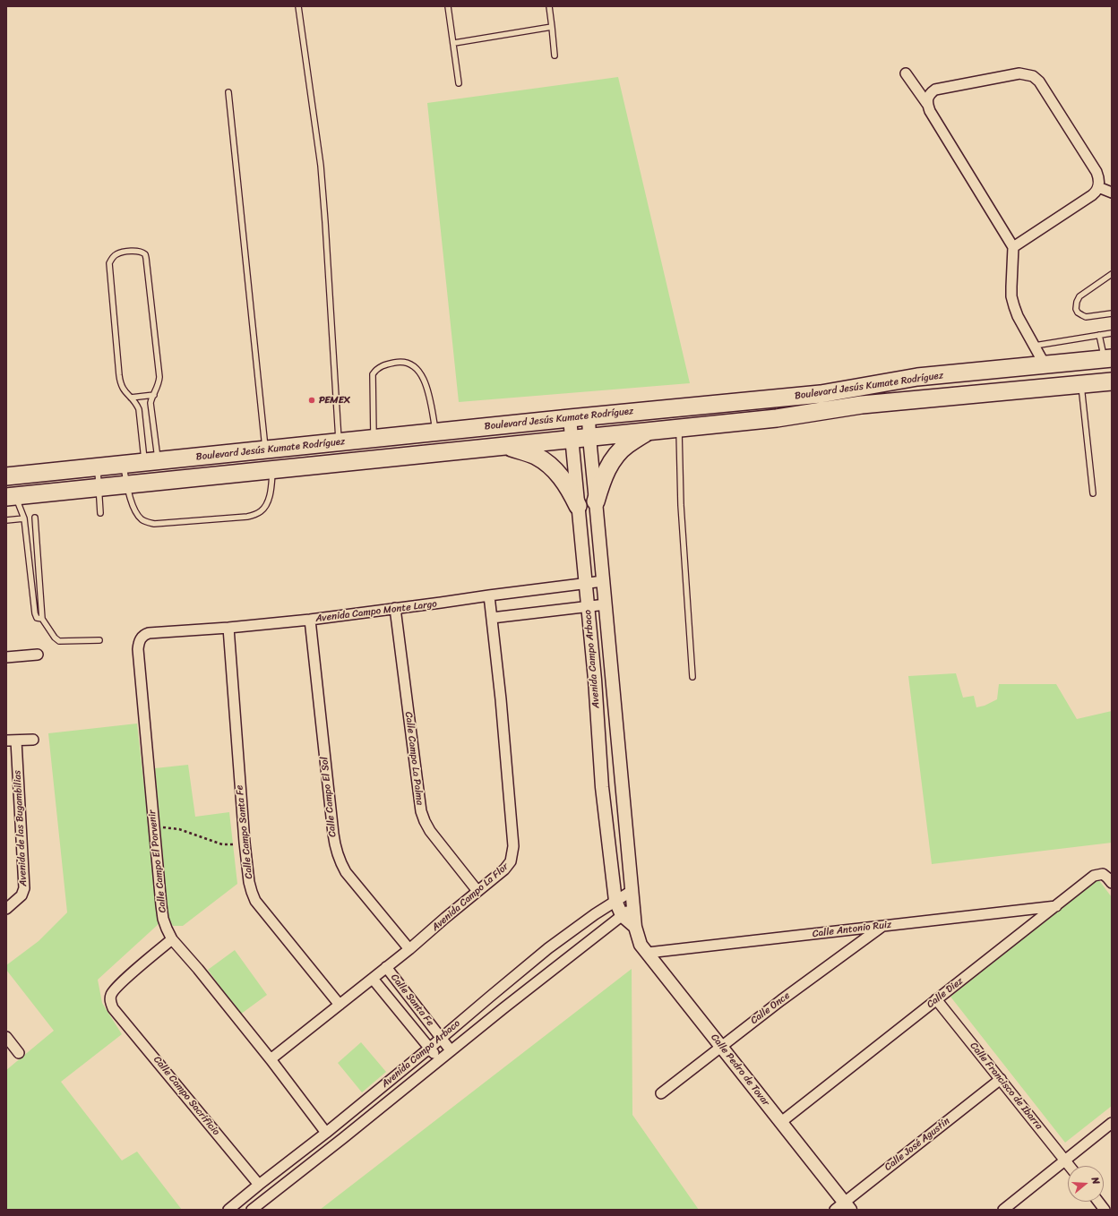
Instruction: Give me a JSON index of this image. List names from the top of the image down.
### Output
{
  "streets": {
    "highway": ["Boulevard Jesús Kumate Rodríguez"],
    "street": [
      "Avenida Campo Monte Largo",
      "Avenida Campo Arbaco",
      "Calle Campo La Palma",
      "Calle Campo El Sol",
      "Avenida de las Bugambilias",
      "Calle Campo Santa Fe",
      "Calle Campo El Porvenir",
      "Avenida Campo La Flor",
      "Calle Antonio Ruiz",
      "Calle Diez",
      "Calle Santa Fe",
      "Calle Once",
      "Calle Pedro de Tovar",
      "Calle Francisco de Ibarra",
      "Calle Campo Sacrificio",
      "Calle José Agustín"
    ]
  },
  "crossings": [
    ["Boulevard Jesús Kumate Rodríguez", "Avenida Campo Arbaco"],
    ["Avenida Campo Monte Largo", "Avenida Campo Arbaco"],
    ["Avenida Campo Monte Largo", "Calle Campo La Palma"],
    ["Avenida Campo Monte Largo", "Calle Campo El Sol"],
    ["Avenida Campo Monte Largo", "Calle Campo Santa Fe"],
    ["Avenida Campo Monte Largo", "Calle Campo El Porvenir"],
    ["Avenida Campo Monte Largo", "Avenida Campo La Flor"],
    ["Avenida Campo Arbaco", "Calle Campo El Porvenir"],
    ["Avenida Campo Arbaco", "Calle Santa Fe"],
    ["Avenida Campo Arbaco", "Calle Pedro de Tovar"],
    ["Avenida Campo Arbaco", "Calle Campo Sacrificio"],
    ["Calle Campo La Palma", "Avenida Campo La Flor"],
    ["Calle Campo El Sol", "Avenida Campo La Flor"],
    ["Calle Campo Santa Fe", "Avenida Campo La Flor"],
    ["Calle Campo El Porvenir", "Avenida Campo La Flor"],
    ["Calle Campo El Porvenir", "Calle Campo Sacrificio"],
    ["Avenida Campo La Flor", "Calle Santa Fe"],
    ["Calle Antonio Ruiz", "Calle Diez"],
    ["Calle Antonio Ruiz", "Calle Once"],
    ["Calle Antonio Ruiz", "Calle Pedro de Tovar"],
    ["Calle Diez", "Calle Pedro de Tovar"],
    ["Calle Diez", "Calle Francisco de Ibarra"],
    ["Calle Once", "Calle Pedro de Tovar"],
    ["Calle Pedro de Tovar", "Calle José Agustín"],
    ["Calle Francisco de Ibarra", "Calle José Agustín"]
  ],
  "places": ["PEMEX"],
  "north": "right"
}
